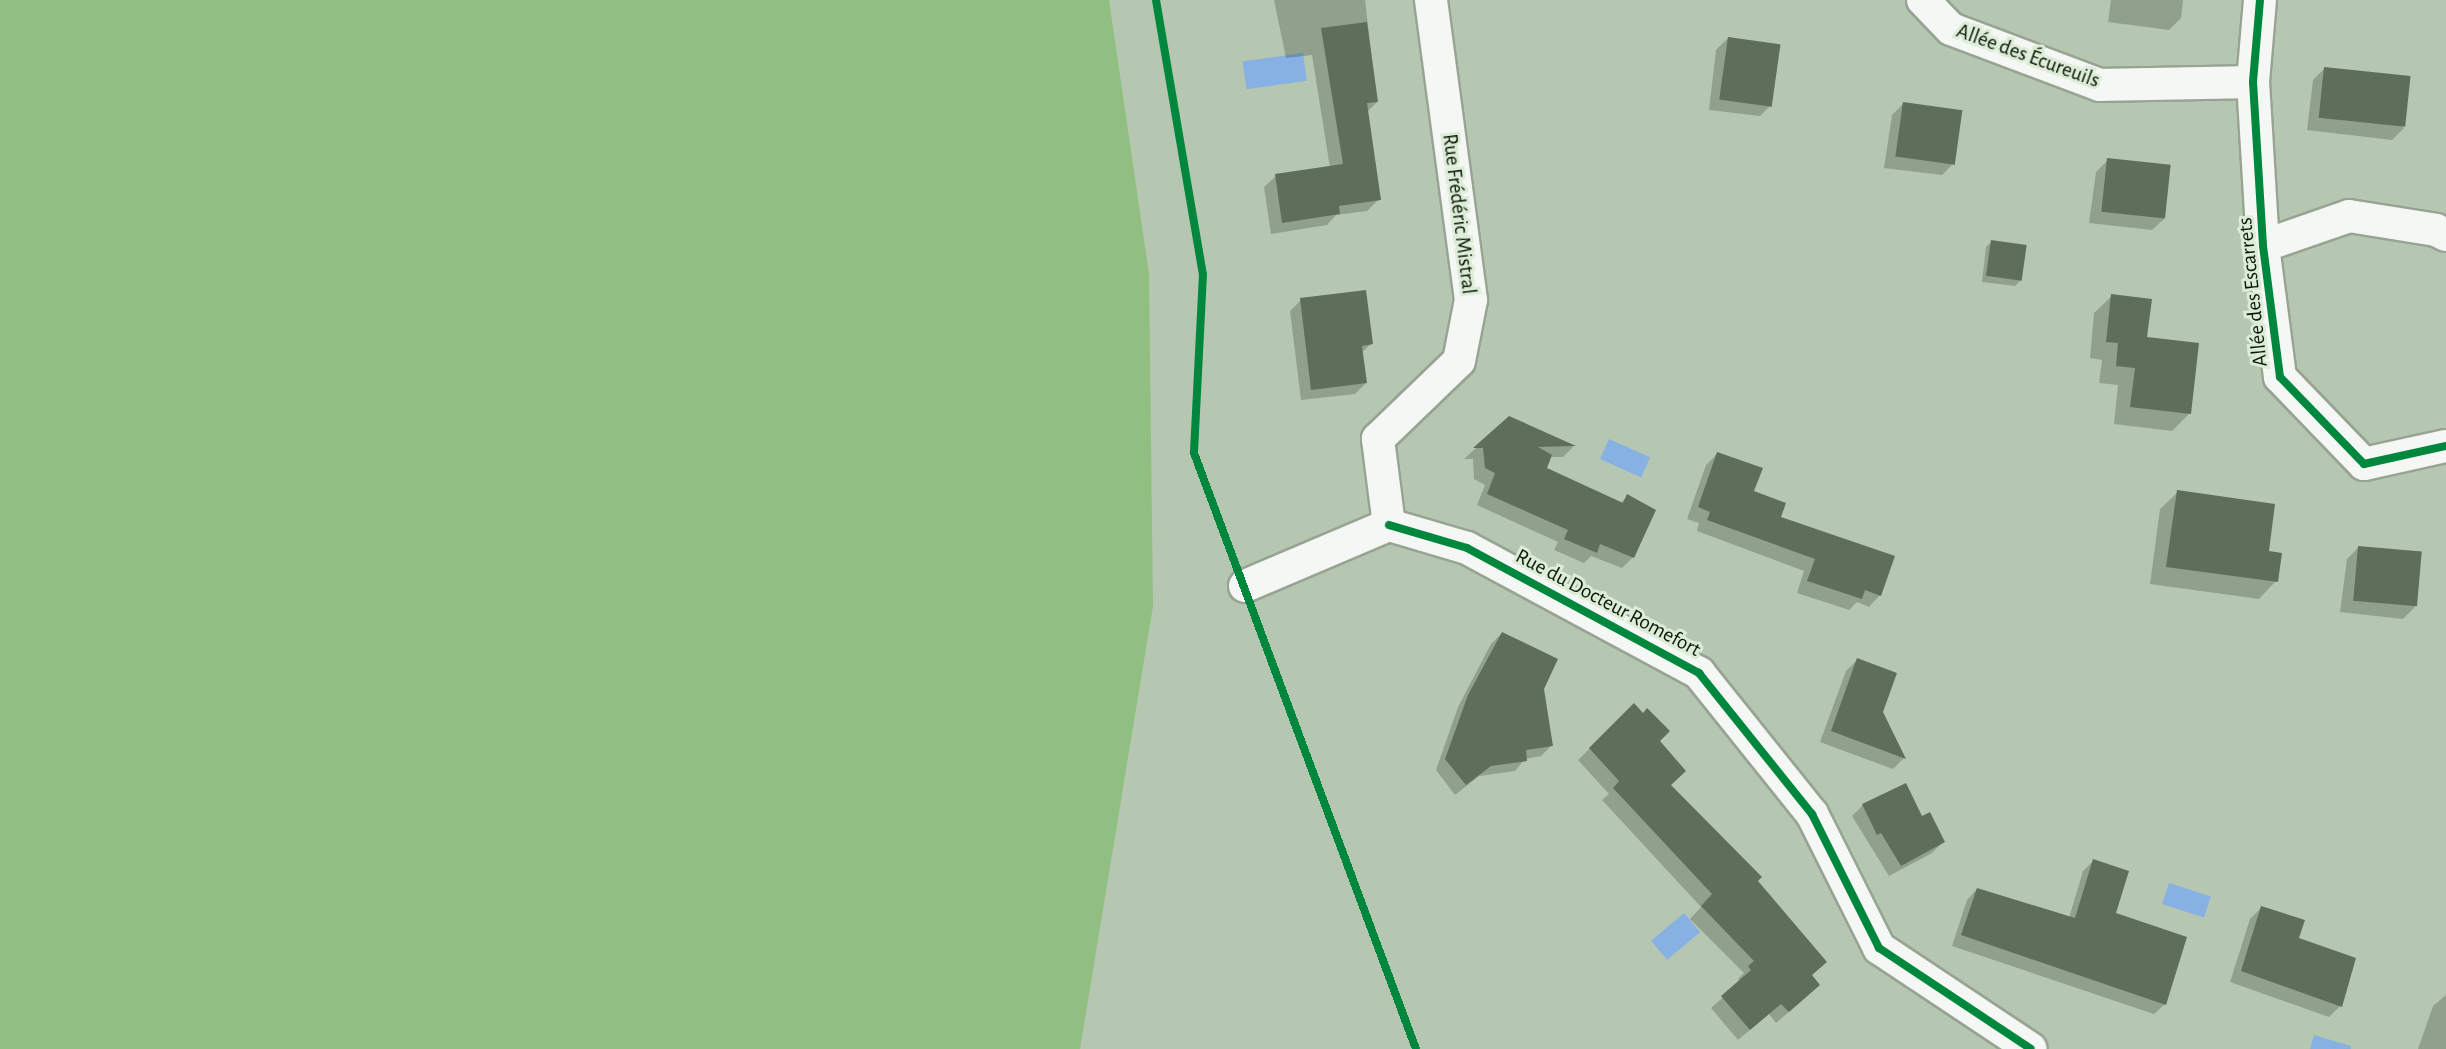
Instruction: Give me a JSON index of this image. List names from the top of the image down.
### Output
{
  "streets": {
    "street": [
      "Allée des Écureuils",
      "Rue Frédéric Mistral",
      "Allée des Escarrets",
      "Rue du Docteur Romefort"
    ]
  },
  "crossings": [
    ["Allée des Écureuils", "Allée des Escarrets"],
    ["Rue Frédéric Mistral", "Rue du Docteur Romefort"]
  ]
}
